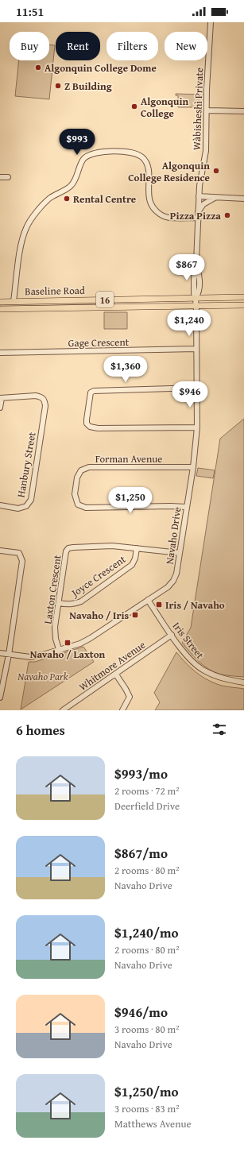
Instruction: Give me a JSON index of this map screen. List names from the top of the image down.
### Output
{
  "streets": {
    "main road": ["Baseline Road", "16"],
    "street": [
      "Wàbisheshì Private",
      "Gage Crescent",
      "Forman Avenue",
      "Hanbury Street",
      "Navaho Drive",
      "Joyce Crescent",
      "Laxton Crescent",
      "Iris Street",
      "Whitmore Avenue"
    ]
  },
  "crossings": [
    ["Wàbisheshì Private", "Navaho Drive"],
    ["Baseline Road", "Navaho Drive"],
    ["Gage Crescent", "Navaho Drive"],
    ["Forman Avenue", "Navaho Drive"],
    ["Navaho Drive", "Laxton Crescent"],
    ["Navaho Drive", "Iris Street"],
    ["Joyce Crescent", "Laxton Crescent"],
    ["Iris Street", "Whitmore Avenue"]
  ],
  "parks": ["Navaho Park"],
  "places": {
    "other": [
      "Algonquin College Dome",
      "Z Building",
      "Algonquin College",
      "Algonquin College Residence",
      "Rental Centre",
      "Pizza Pizza"
    ],
    "transit": ["Iris / Navaho", "Navaho / Iris", "Navaho / Laxton"]
  },
  "page": {
    "status": "11:51",
    "chip": [
      "Buy",
      "Rent",
      "Filters",
      "New"
    ],
    "price": [
      "$993",
      "$867",
      "$1,240",
      "$1,360",
      "$946",
      "$1,250"
    ],
    "heading": "6 homes",
    "list": [
      {
        "name": "$993/mo",
        "note": "2 rooms · 72 m² · Deerfield Drive"
      },
      {
        "name": "$867/mo",
        "note": "2 rooms · 80 m² · Navaho Drive"
      },
      {
        "name": "$1,240/mo",
        "note": "2 rooms · 80 m² · Navaho Drive"
      },
      {
        "name": "$946/mo",
        "note": "3 rooms · 80 m² · Navaho Drive"
      },
      {
        "name": "$1,250/mo",
        "note": "3 rooms · 83 m² · Matthews Avenue"
      }
    ]
  }
}
